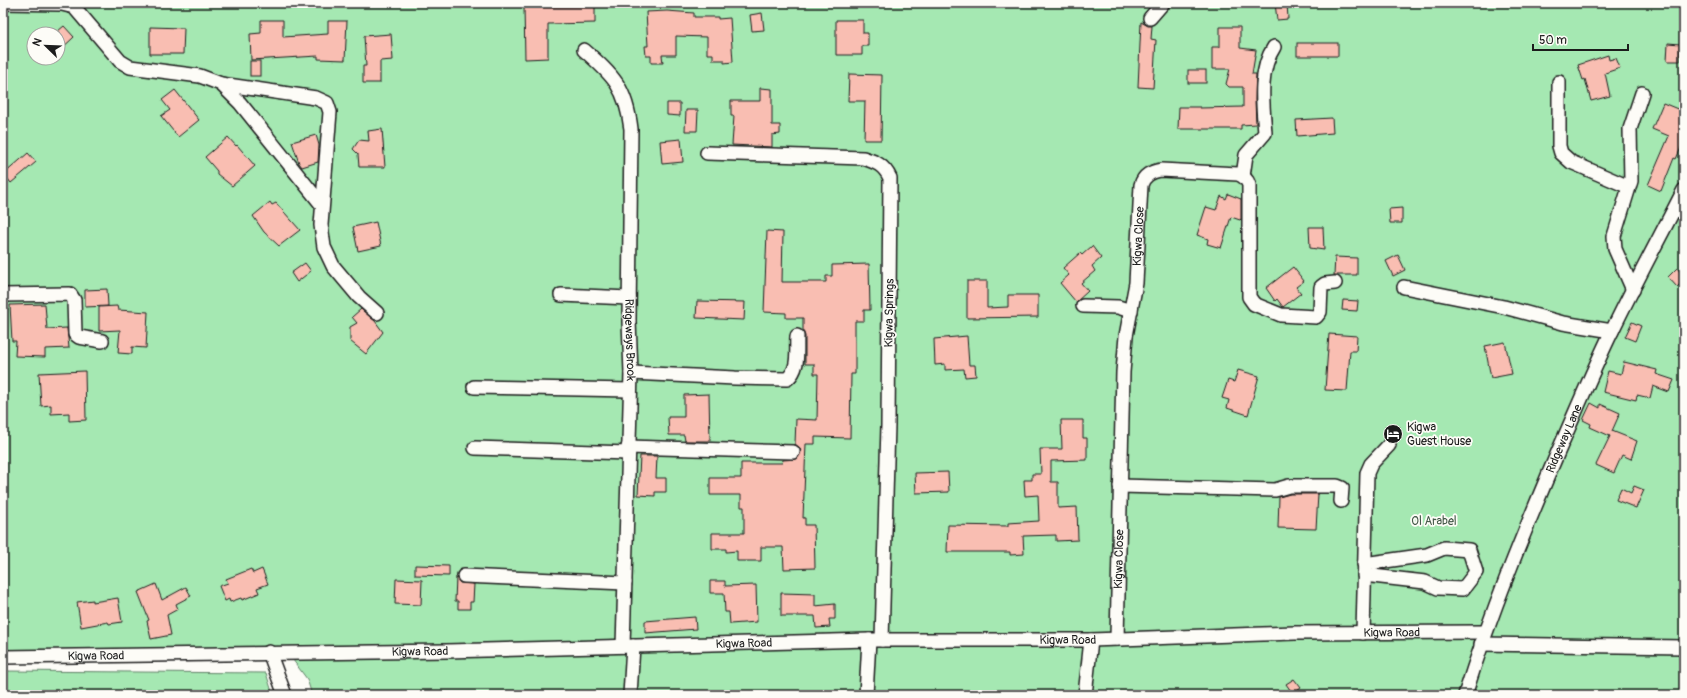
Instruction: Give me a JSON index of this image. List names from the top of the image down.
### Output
{
  "streets": {
    "street": [
      "Kigwa Close",
      "Kigwa Springs",
      "Ridgeways Brook",
      "Ridgeway Lane",
      "Kigwa Road"
    ]
  },
  "crossings": [
    ["Kigwa Close", "Kigwa Road"],
    ["Kigwa Springs", "Kigwa Road"],
    ["Ridgeways Brook", "Kigwa Road"],
    ["Ridgeway Lane", "Kigwa Road"]
  ],
  "parks": ["Ol Arabel"],
  "places": {
    "hotel": ["Kigwa Guest House"]
  },
  "scale_bar": "50 m",
  "north": "top left"
}
